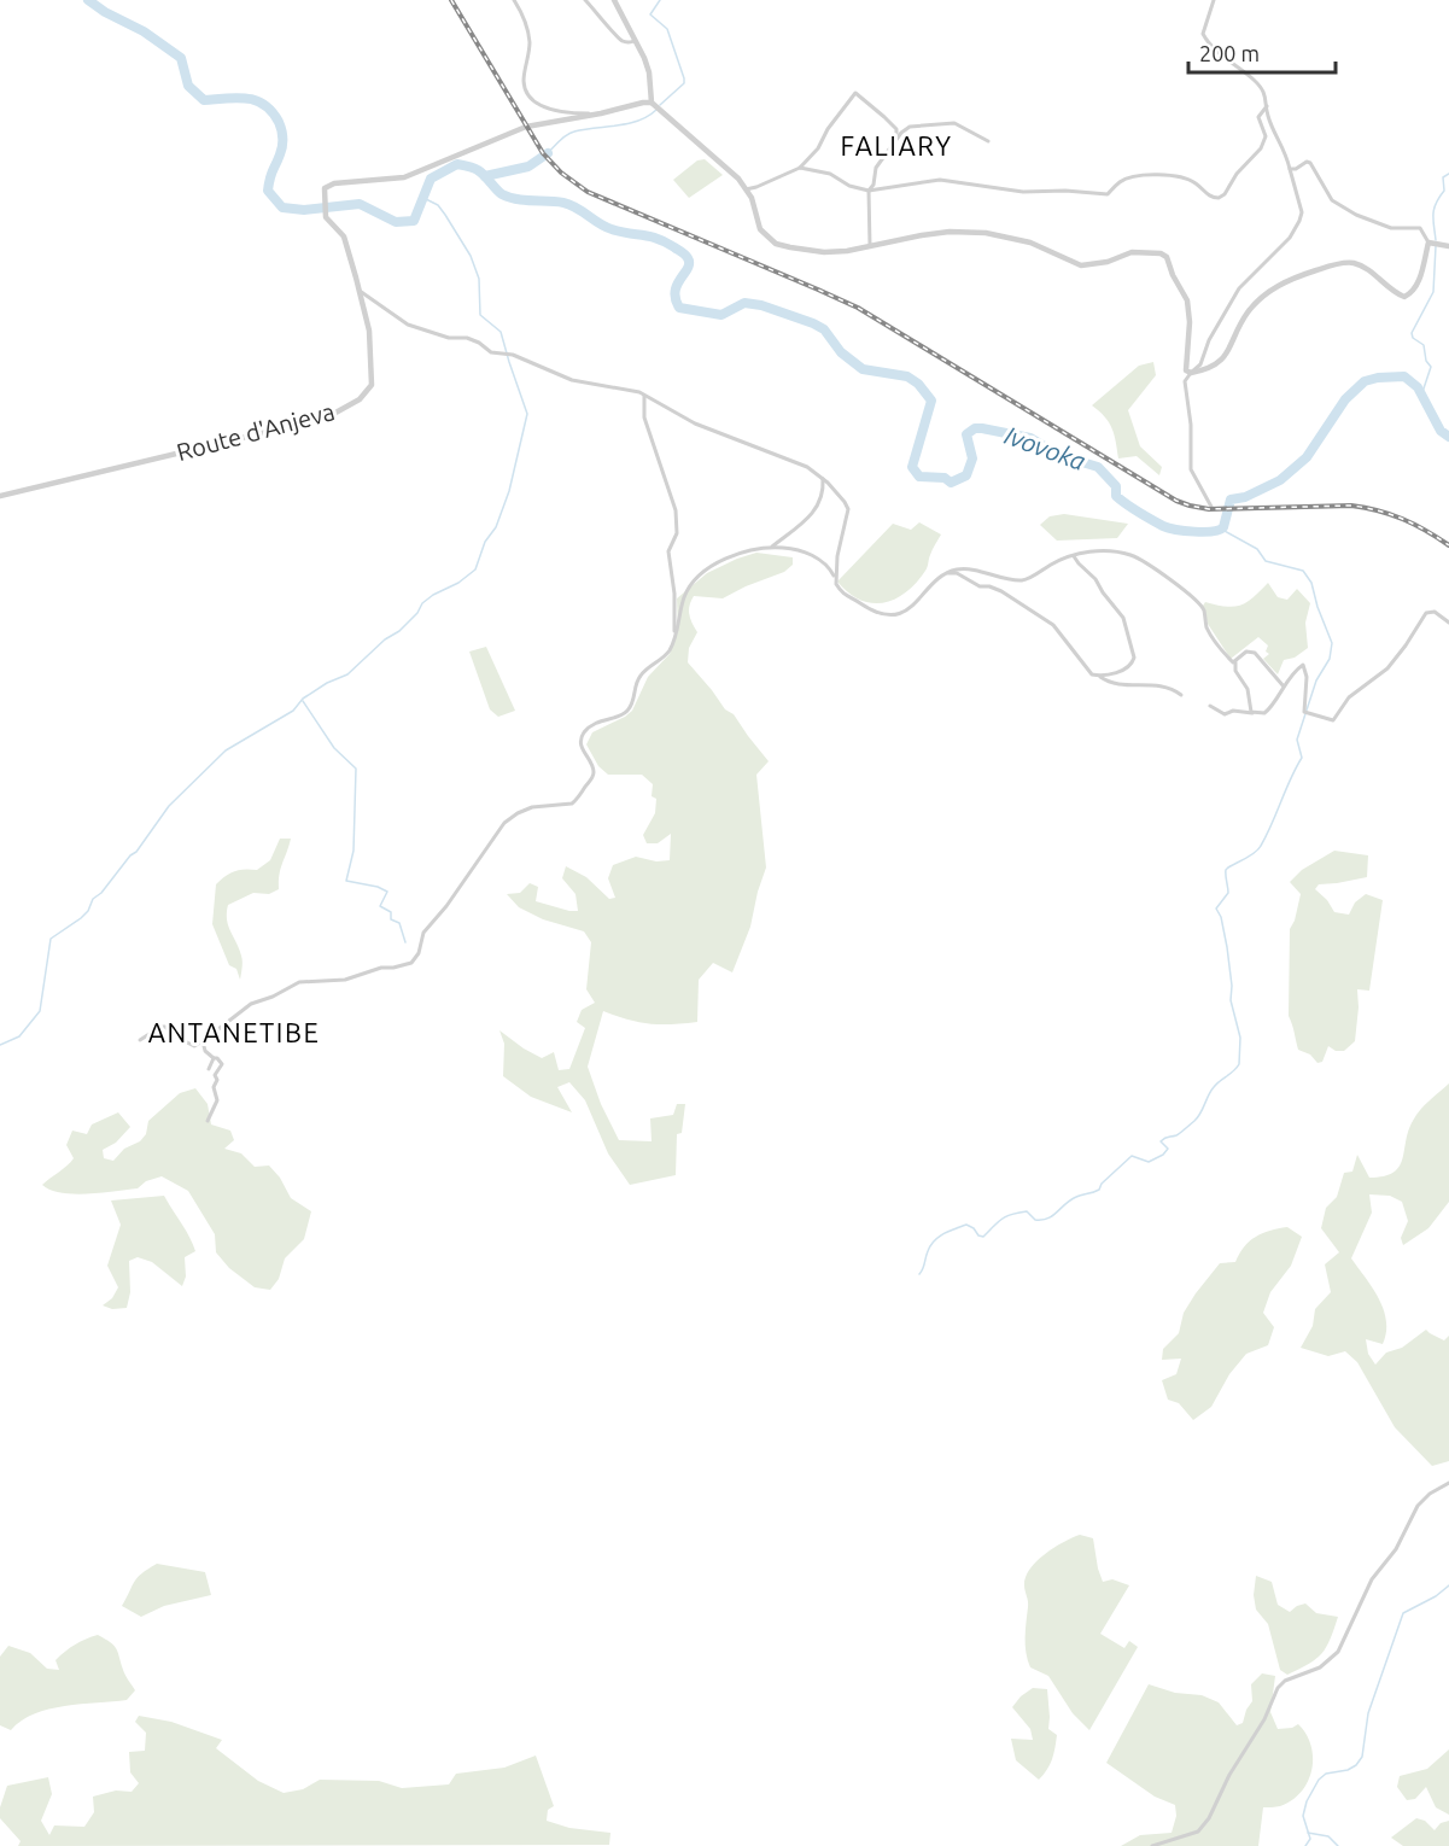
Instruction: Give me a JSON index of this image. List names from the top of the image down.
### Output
{
  "streets": {
    "street": ["Route d'Anjeva"]
  },
  "districts": ["FALIARY", "ANTANETIBE"],
  "water": ["Ivovoka"],
  "scale_bar": "200 m"
}
